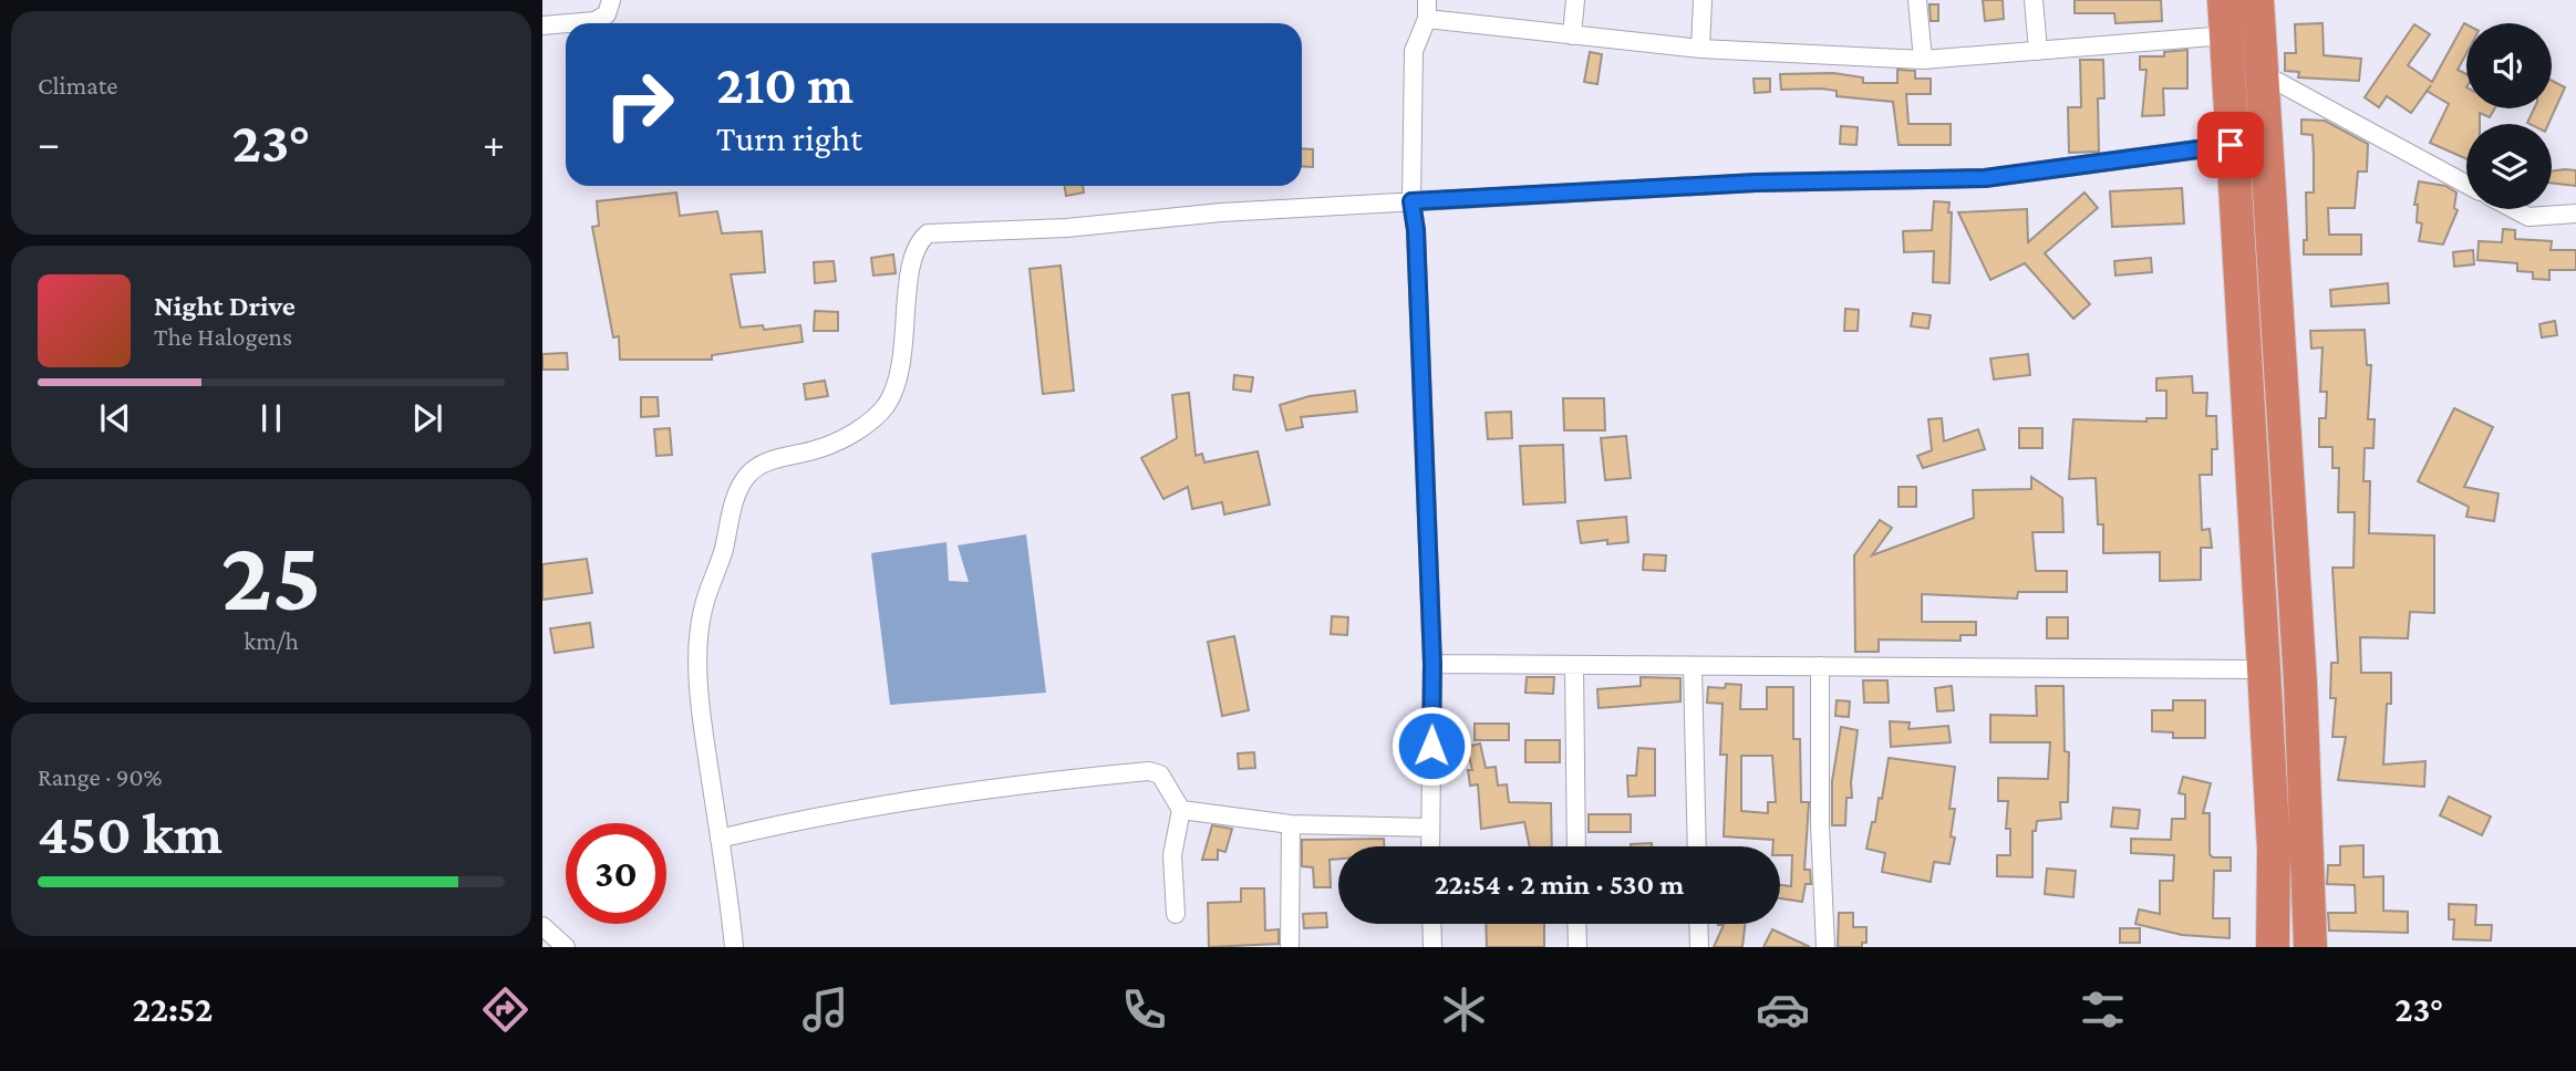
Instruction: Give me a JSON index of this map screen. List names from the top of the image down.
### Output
{
  "page": {
    "tile": [
      "Climate",
      ["25", "km/h"],
      ["Range · 90%", "450 km"]
    ],
    "turn": ["210 m", "Turn right"],
    "heat": ["−", "23°", "+"],
    "song": ["Night Drive", "The Halogens"],
    "limit": "30",
    "trip": "22:54 · 2 min · 530 m",
    "tabs": ["22:52", "23°"]
  }
}
